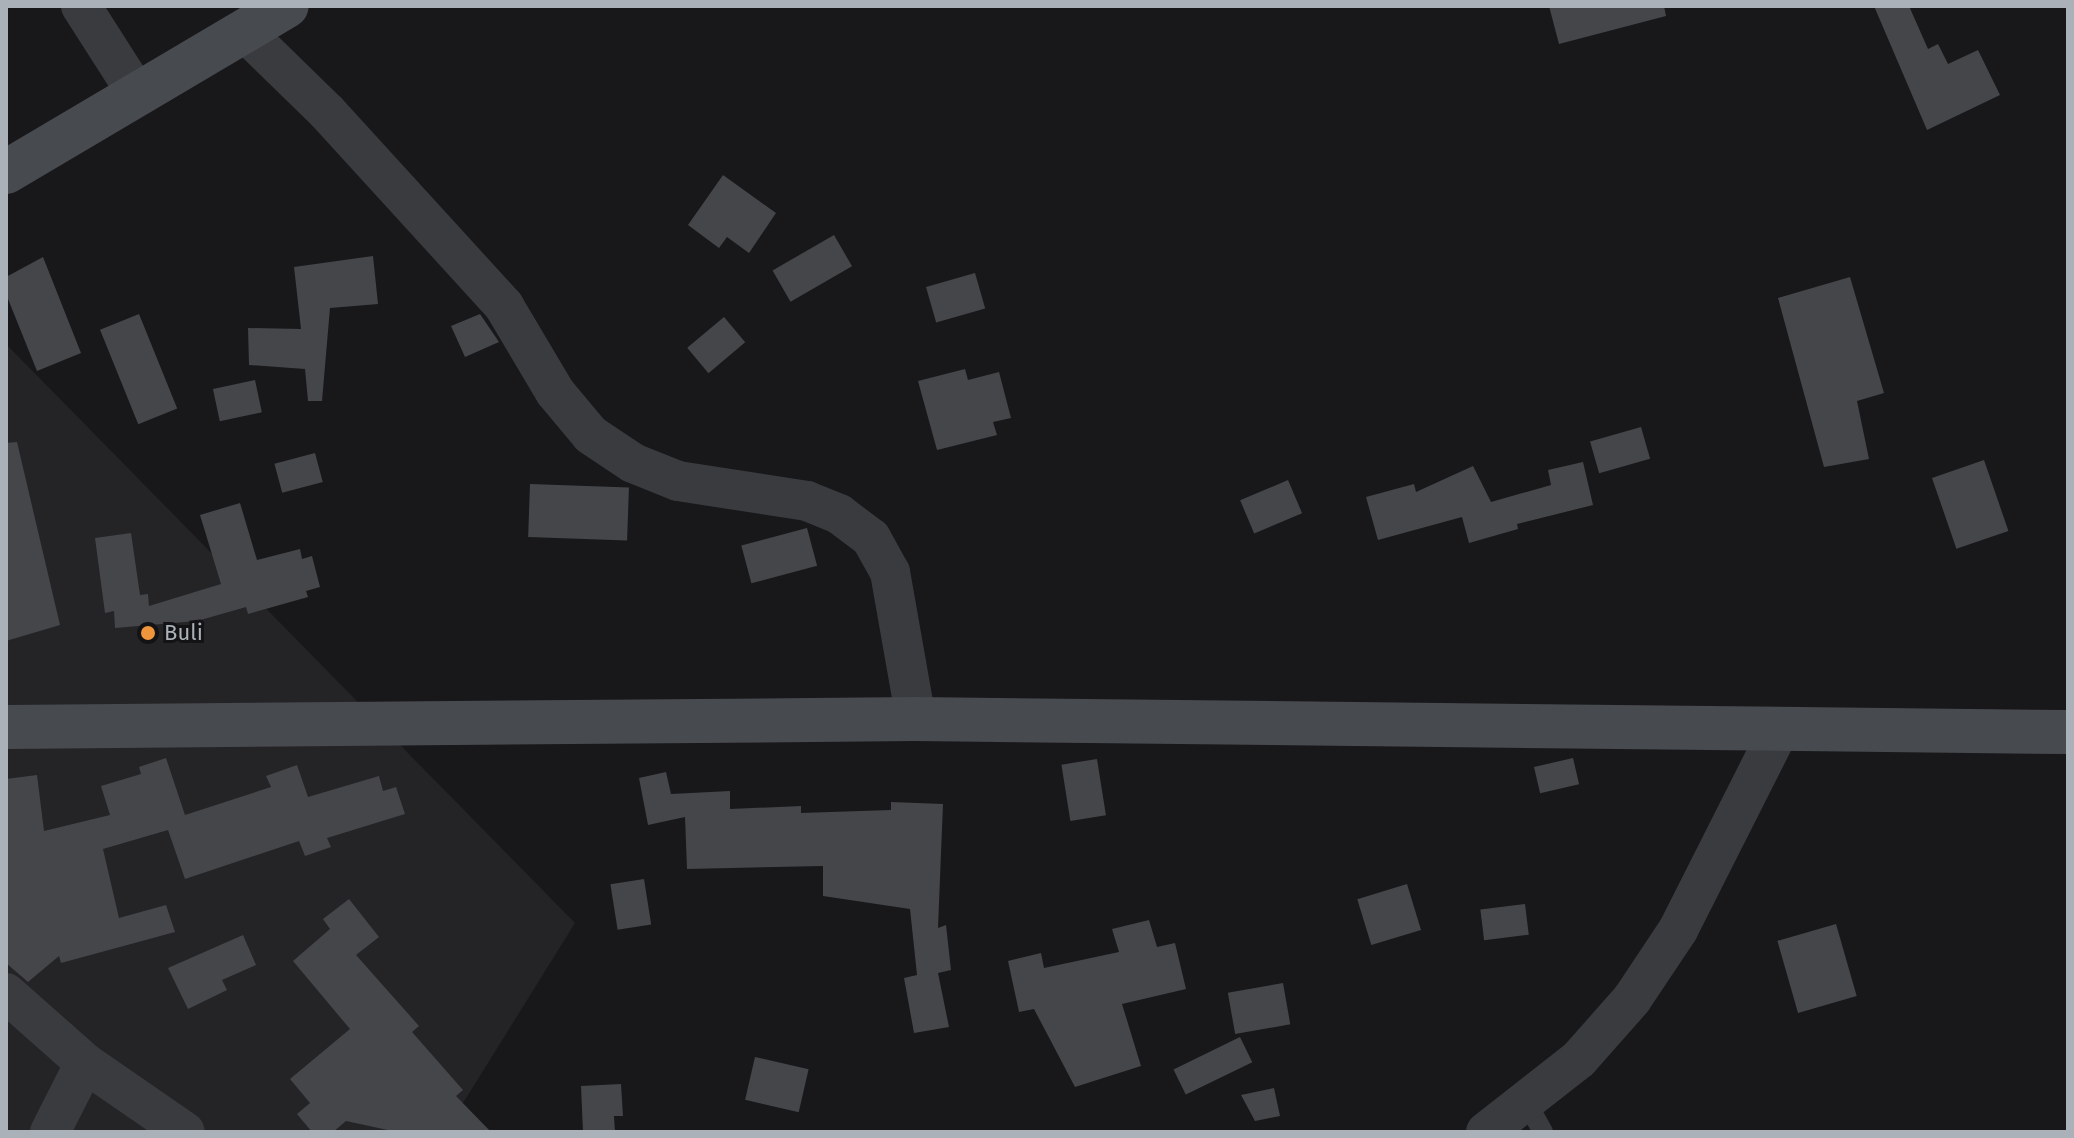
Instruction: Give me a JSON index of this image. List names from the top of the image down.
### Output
{
  "places": ["Buli"]
}
